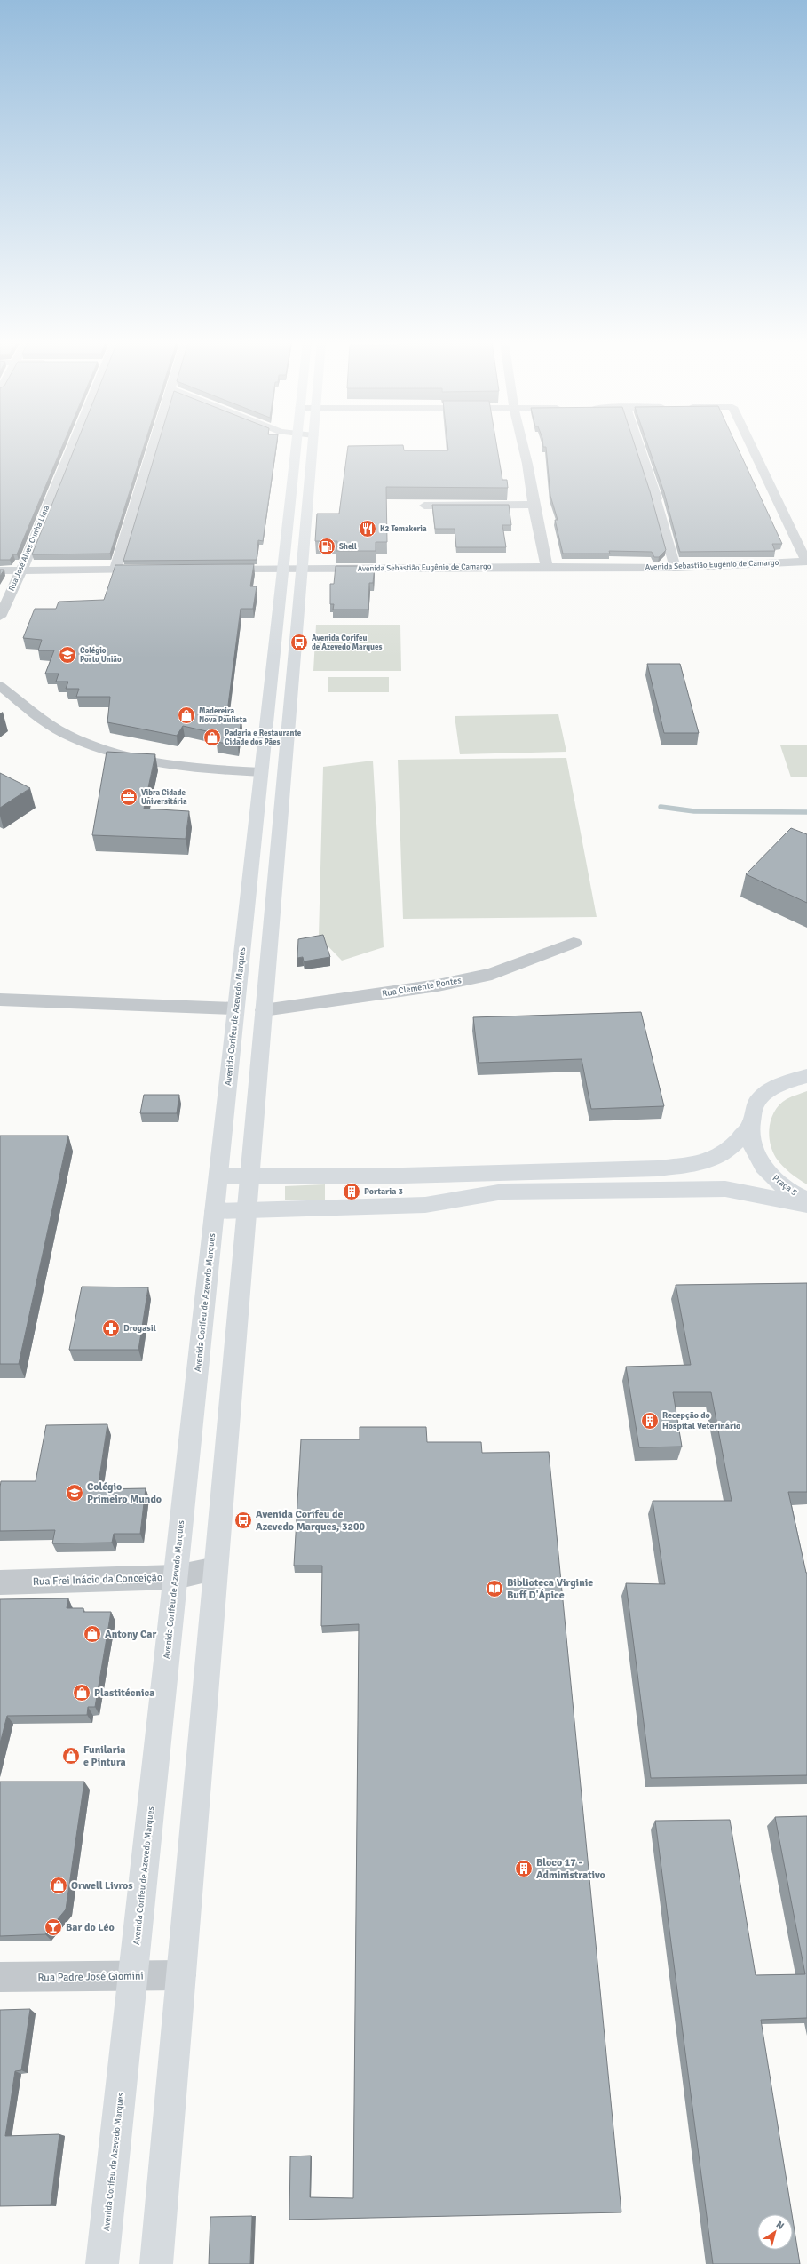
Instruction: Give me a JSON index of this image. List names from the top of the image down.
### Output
{
  "streets": {
    "main road": ["Avenida Corifeu de Azevedo Marques", "Praça 5"],
    "street": [
      "Rua José Alves Cunha Lima",
      "Avenida Sebastião Eugênio de Camargo",
      "Rua Clemente Pontes",
      "Rua Frei Inácio da Conceição",
      "Rua Padre José Giomini"
    ]
  },
  "crossings": [
    ["Avenida Sebastião Eugênio de Camargo", "Avenida Corifeu de Azevedo Marques"],
    ["Avenida Corifeu de Azevedo Marques", "Rua Frei Inácio da Conceição"],
    ["Avenida Corifeu de Azevedo Marques", "Rua Padre José Giomini"]
  ],
  "places": {
    "restaurant": ["K2 Temakeria"],
    "fuel station": ["Shell"],
    "bus stop": ["Avenida Corifeu de Azevedo Marques", "Avenida Corifeu de Azevedo Marques, 3200"],
    "school or university": ["Colégio Porto União", "Colégio Primeiro Mundo"],
    "shop": [
      "Madereira Nova Paulista",
      "Padaria e Restaurante Cidade dos Pães",
      "Antony Car",
      "Plastitécnica",
      "Funilaria e Pintura",
      "Orwell Livros"
    ],
    "office": ["Vibra Cidade Universitária"],
    "building": ["Portaria 3", "Recepção do Hospital Veterinário", "Bloco 17 - Administrativo"],
    "pharmacy": ["Drogasil"],
    "library": ["Biblioteca Virginie Buff D'Ápice"],
    "bar": ["Bar do Léo"]
  },
  "north": "top right"
}
